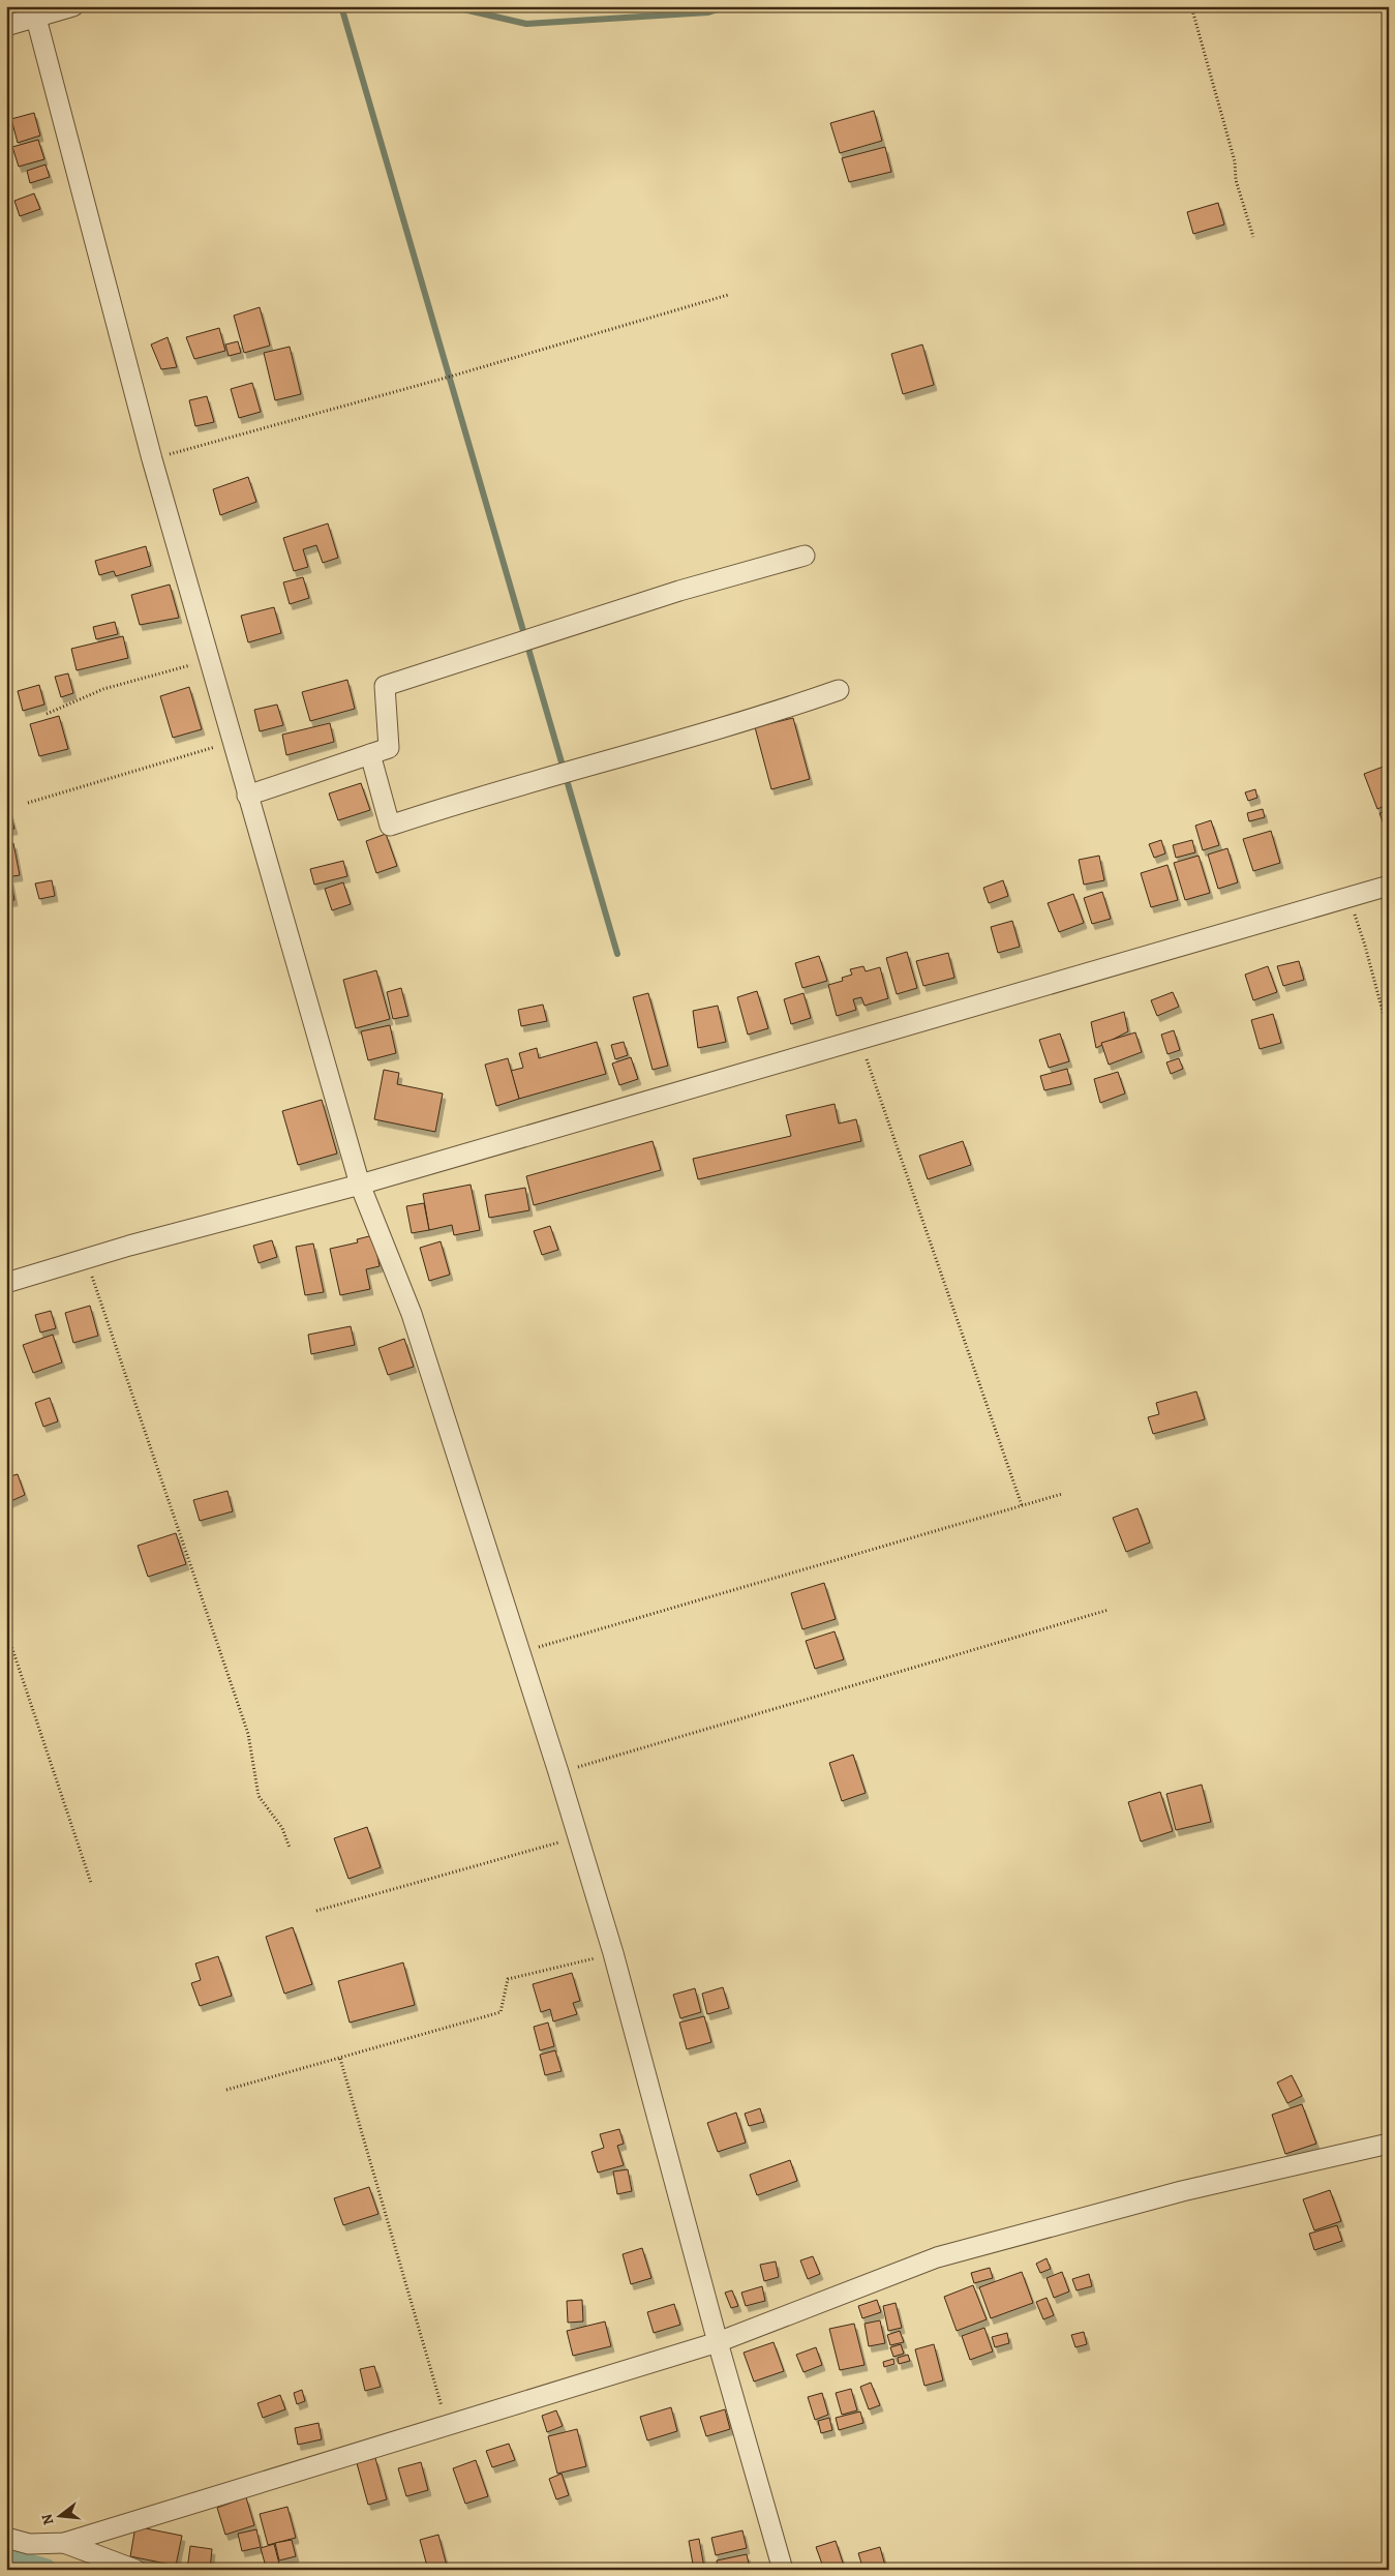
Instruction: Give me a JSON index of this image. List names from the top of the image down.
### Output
{
  "north": "left"
}
